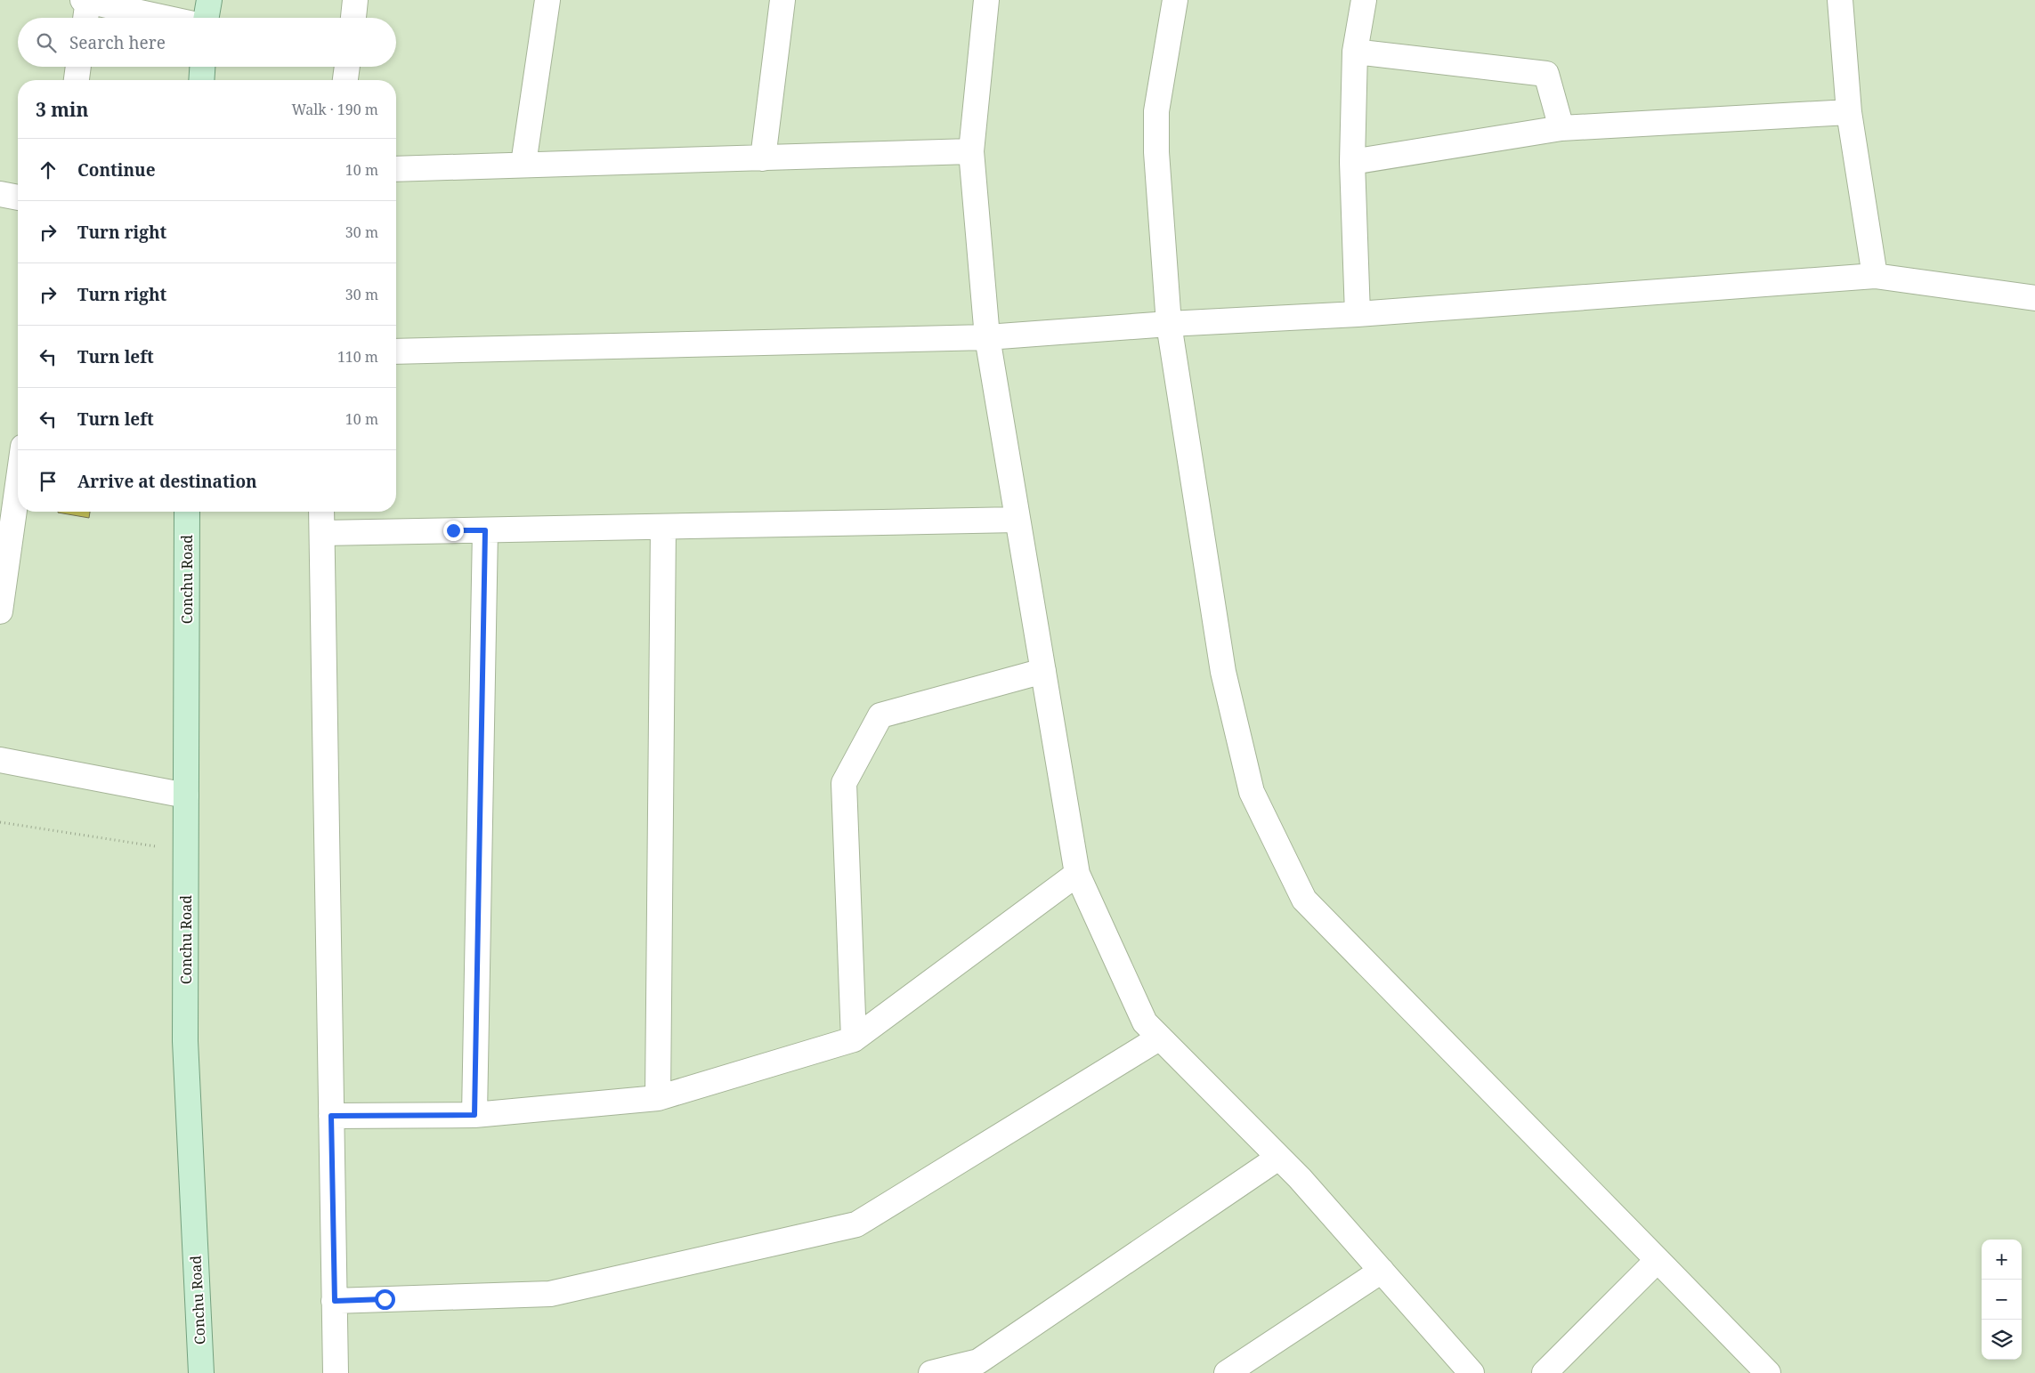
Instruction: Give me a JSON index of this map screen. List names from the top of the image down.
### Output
{
  "streets": {
    "main road": ["Conchu Road"]
  },
  "page": {
    "search": "Search here",
    "heading": ["3 min", "Walk · 190 m"],
    "list": [
      ["Continue", "10 m"],
      ["Turn right", "30 m"],
      ["Turn right", "30 m"],
      ["Turn left", "110 m"],
      ["Turn left", "10 m"],
      "Arrive at destination"
    ],
    "map_buttons": ["+", "−"]
  }
}
